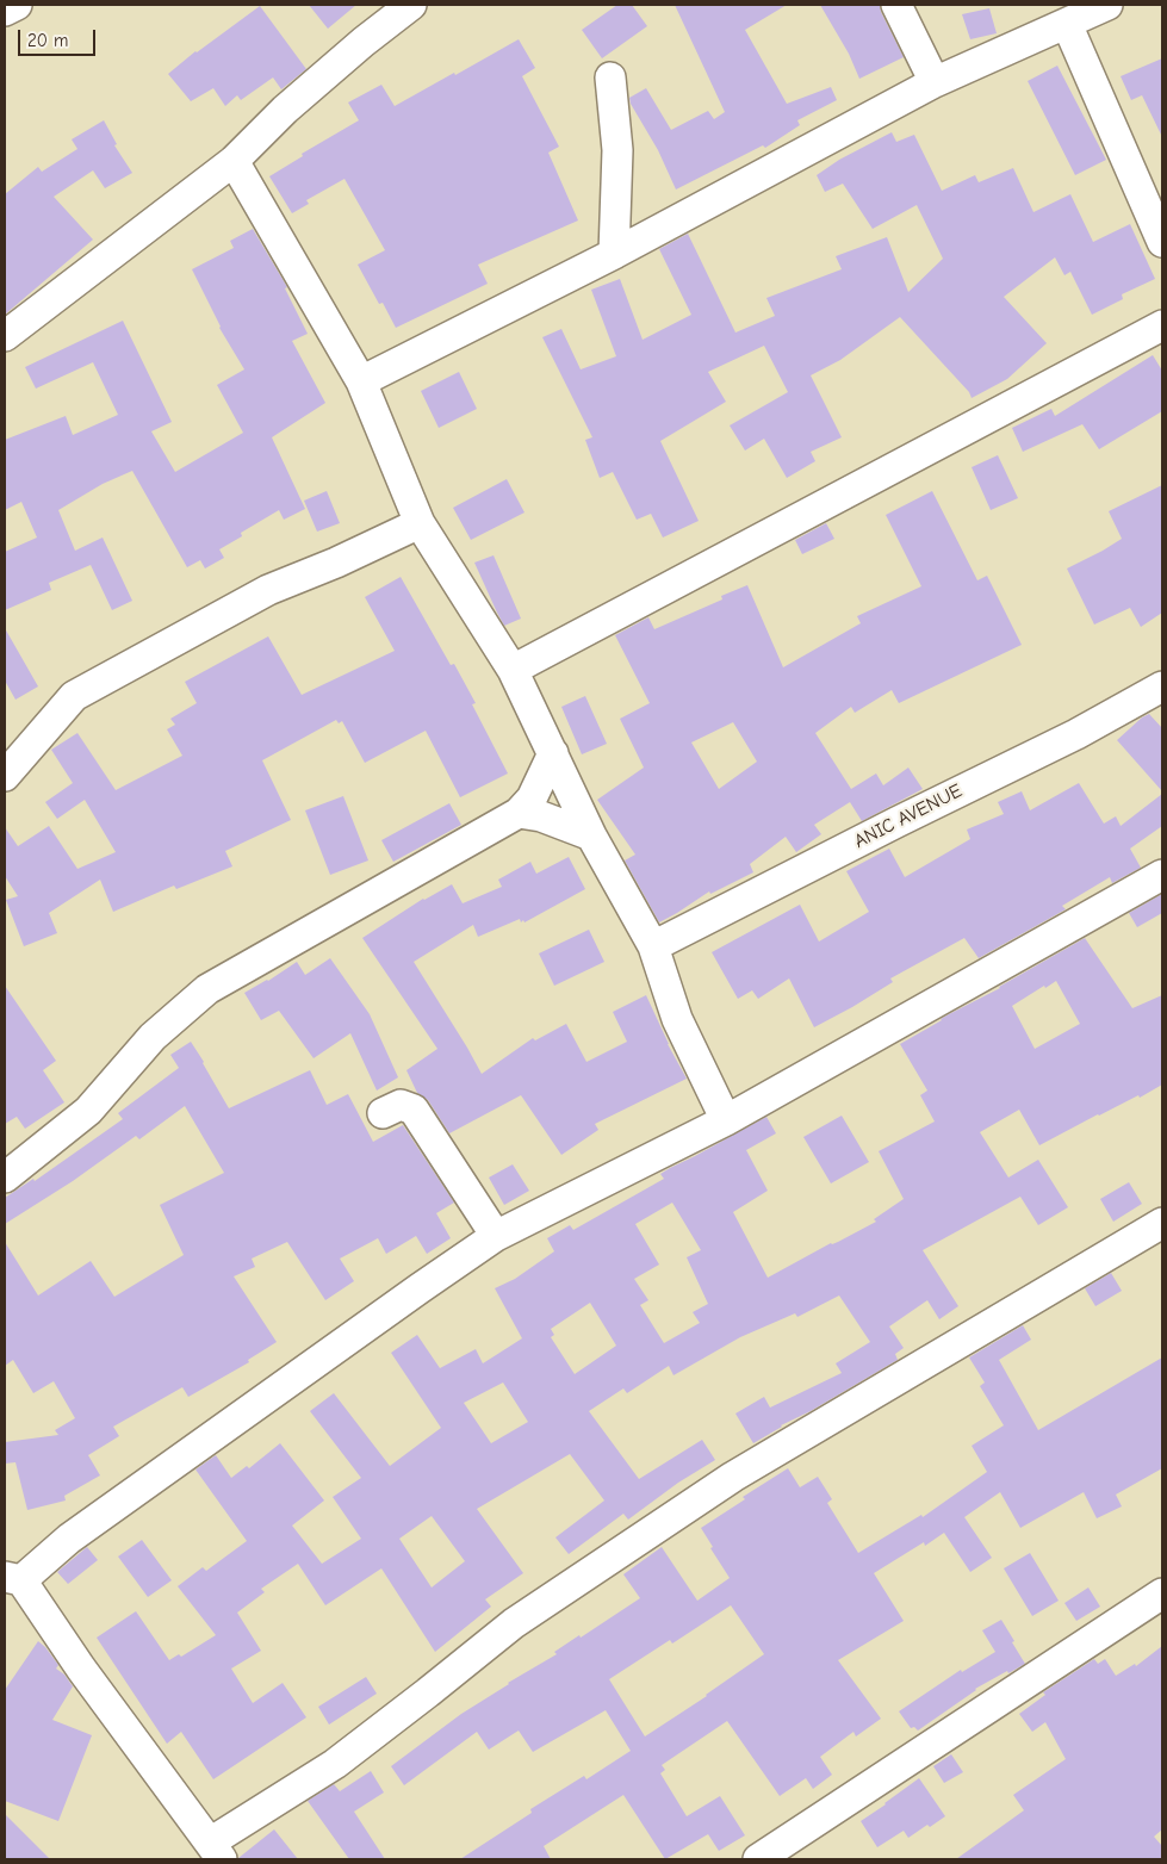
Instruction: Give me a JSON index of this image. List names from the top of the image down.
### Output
{
  "streets": {
    "street": ["ANIC AVENUE"]
  },
  "scale_bar": "20 m"
}
